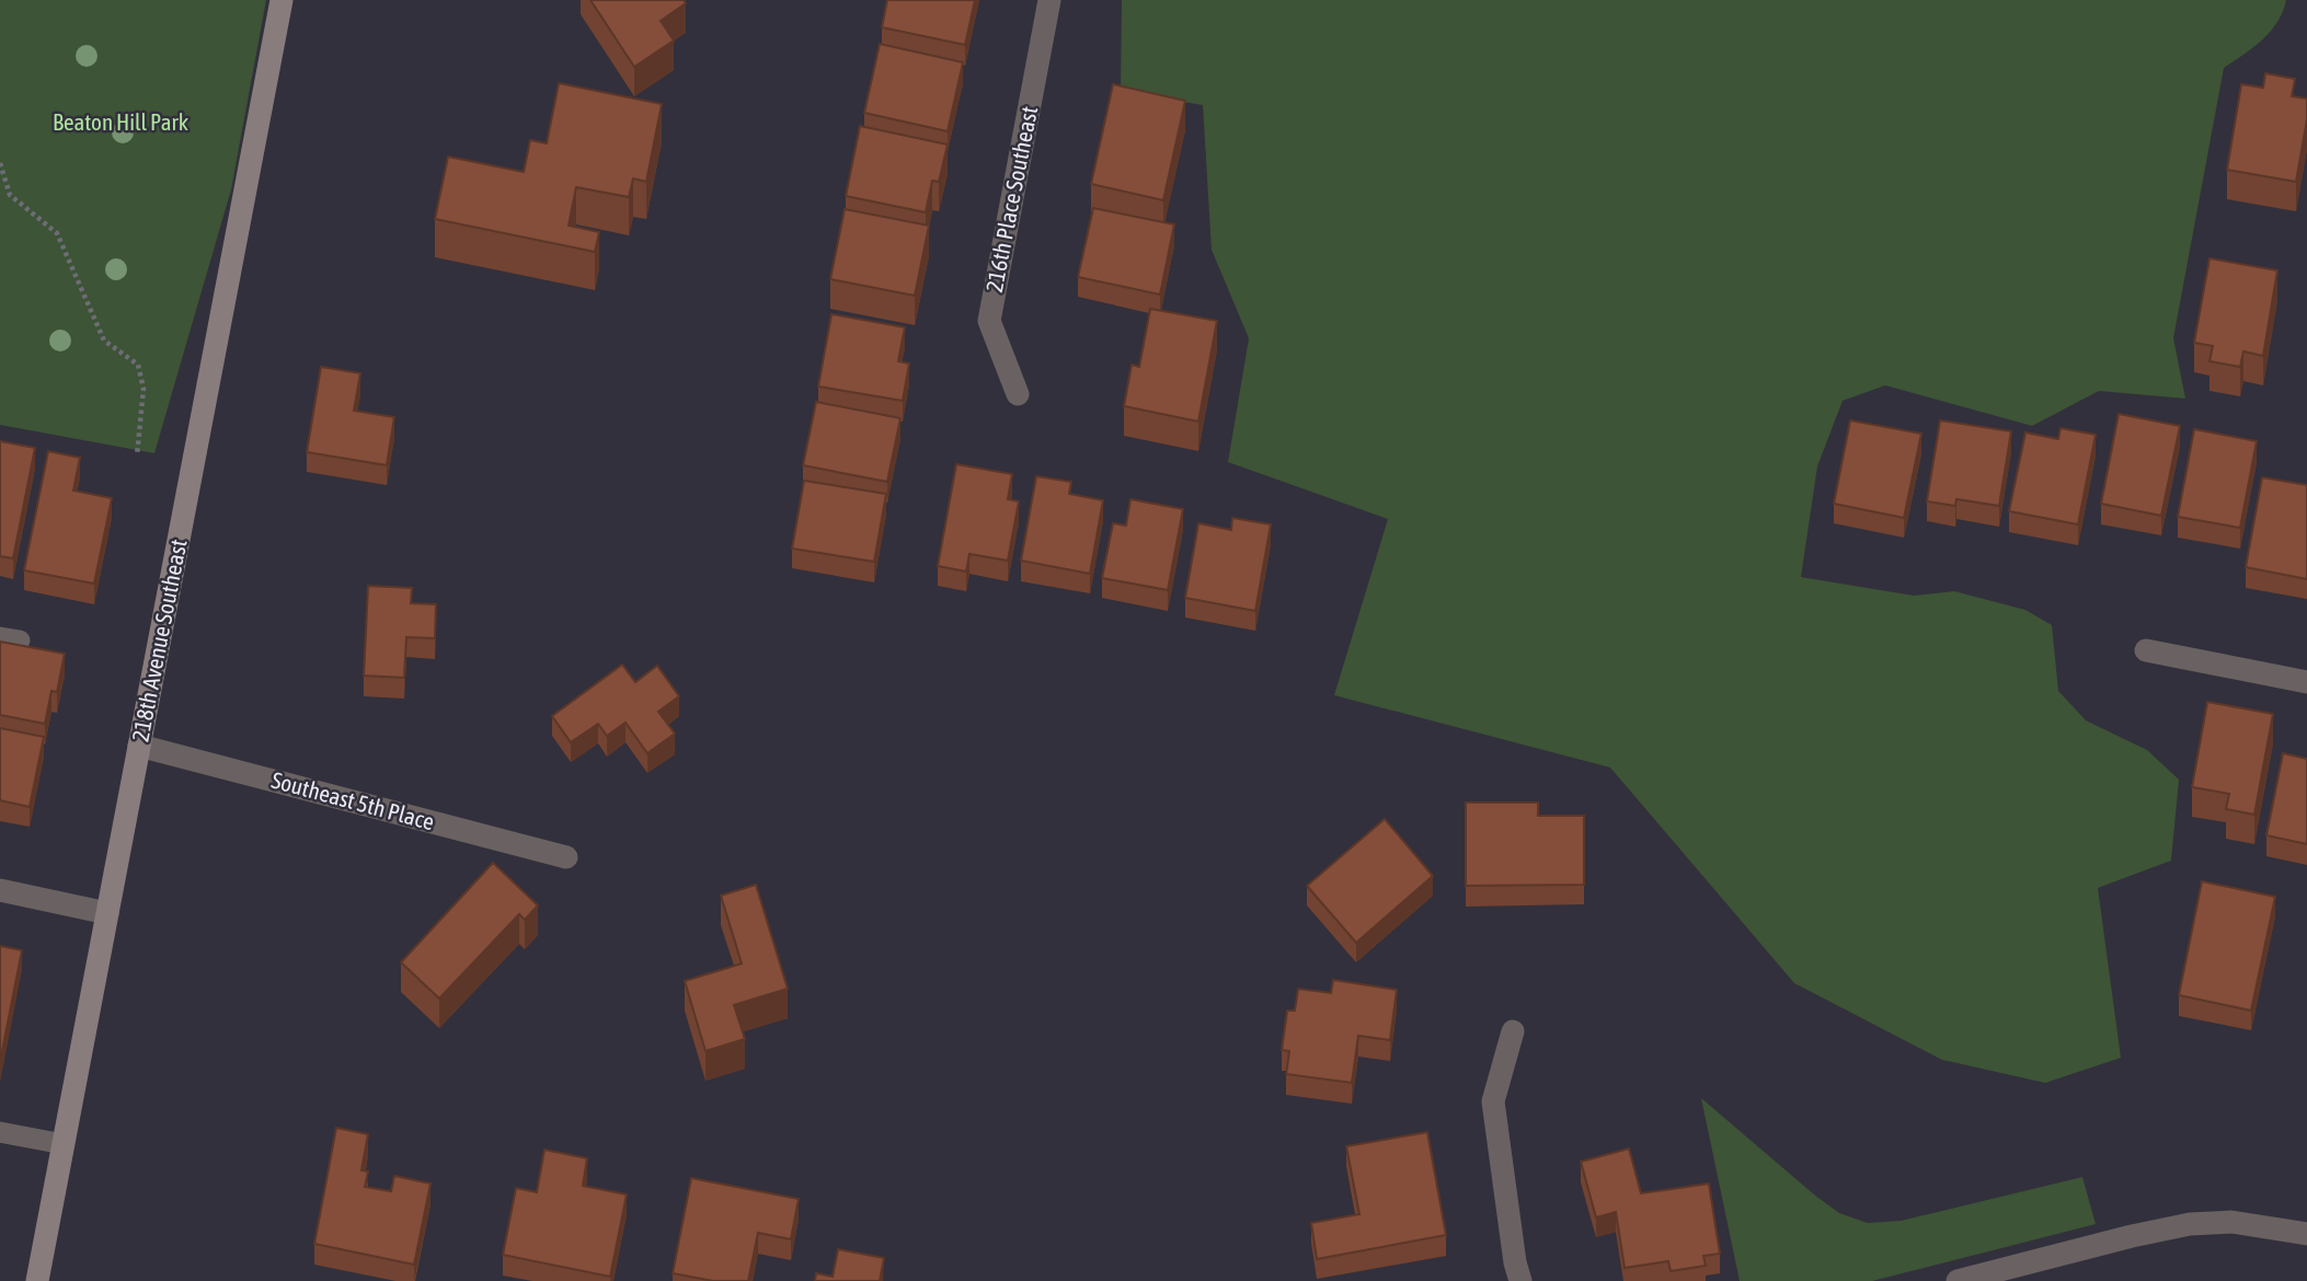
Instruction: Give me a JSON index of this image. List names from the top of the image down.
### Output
{
  "streets": {
    "street": ["216th Place Southeast", "218th Avenue Southeast", "Southeast 5th Place"]
  },
  "crossings": [
    ["218th Avenue Southeast", "Southeast 5th Place"]
  ],
  "parks": ["Beaton Hill Park"]
}
